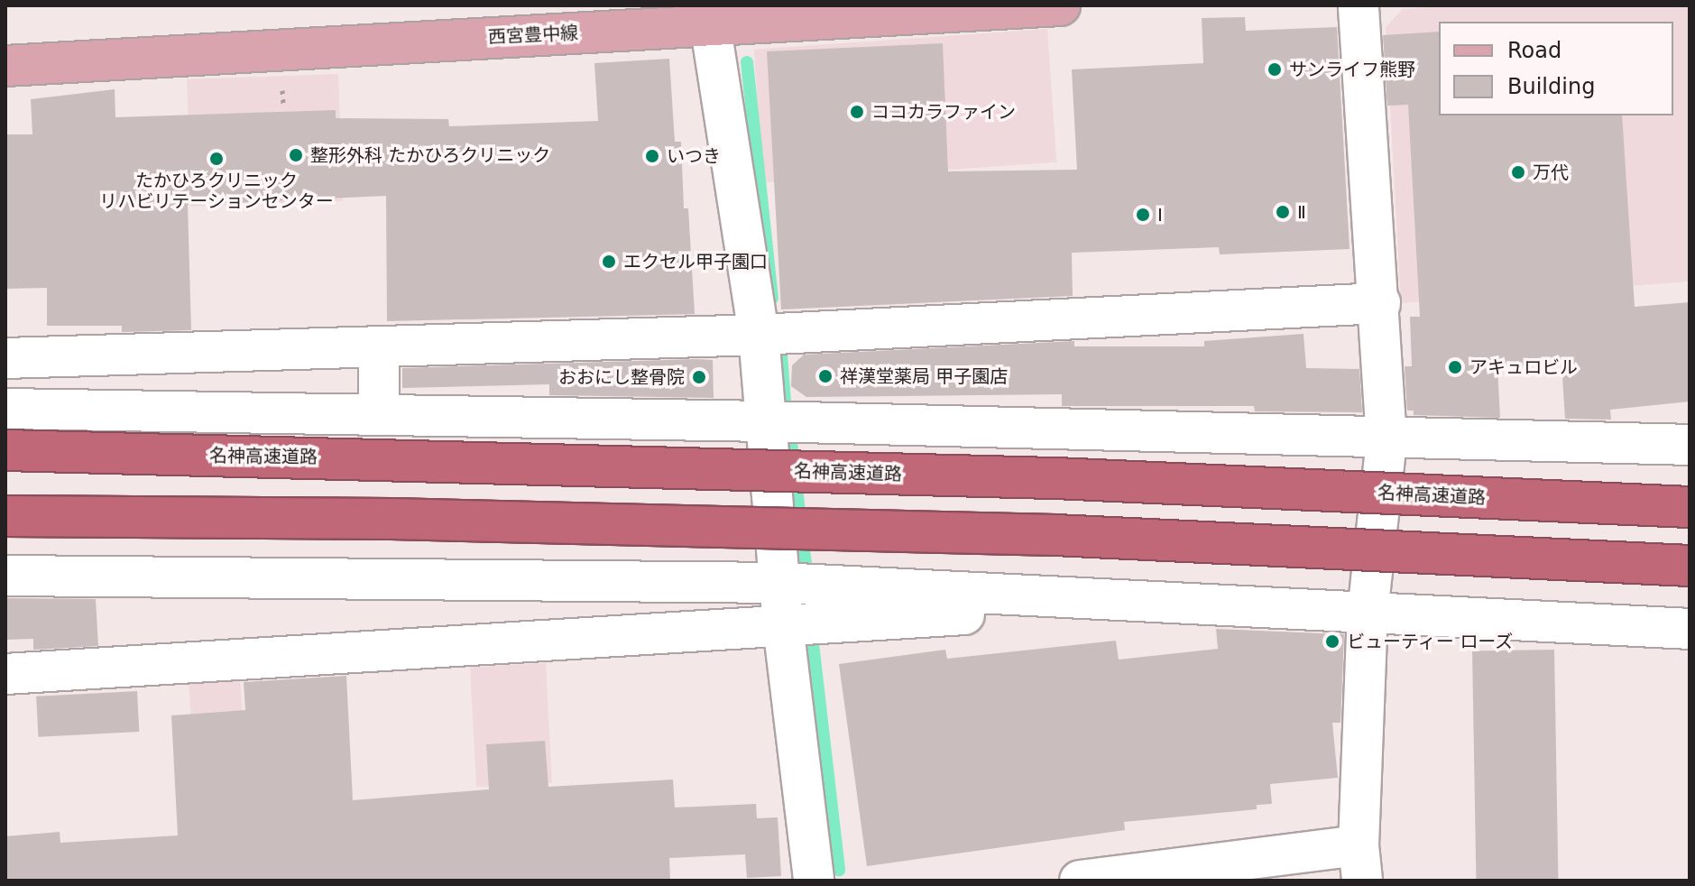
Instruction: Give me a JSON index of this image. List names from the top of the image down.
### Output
{
  "streets": {
    "highway": ["名神高速道路"],
    "main road": ["西宮豊中線"]
  },
  "places": [
    "サンライフ熊野",
    "ココカラファイン",
    "整形外科 たかひろクリニック",
    "いつき",
    "たかひろクリニック リハビリテーションセンター",
    "万代",
    "Ⅱ",
    "Ⅰ",
    "エクセル甲子園口",
    "アキュロビル",
    "祥漢堂薬局 甲子園店",
    "おおにし整骨院",
    "ビューティー ローズ"
  ],
  "legend": ["Road", "Building"]
}
